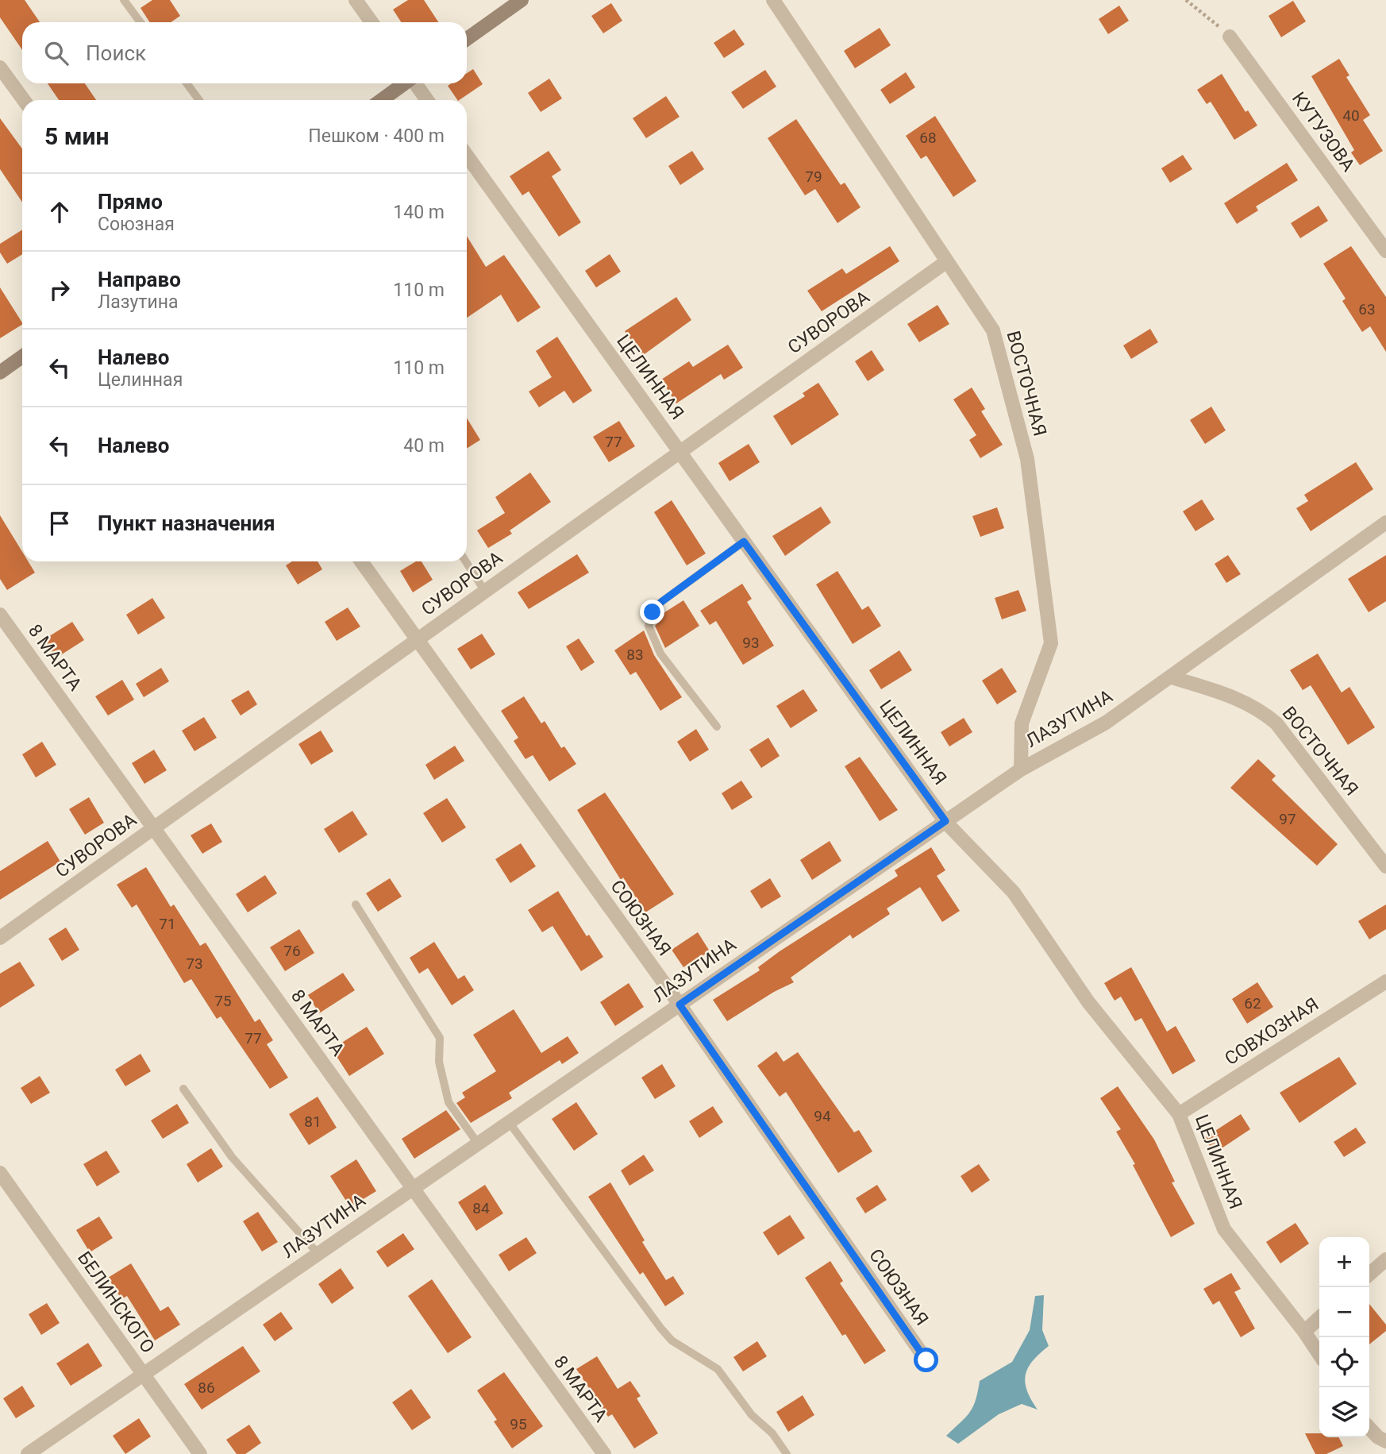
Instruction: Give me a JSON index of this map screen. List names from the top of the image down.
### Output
{
  "streets": {
    "street": [
      "КУТУЗОВА",
      "СУВОРОВА",
      "ЦЕЛИННАЯ",
      "ВОСТОЧНАЯ",
      "8 МАРТА",
      "ЛАЗУТИНА",
      "СОЮЗНАЯ",
      "СОВХОЗНАЯ",
      "БЕЛИНСКОГО"
    ]
  },
  "crossings": [
    ["СУВОРОВА", "ЦЕЛИННАЯ"],
    ["СУВОРОВА", "ВОСТОЧНАЯ"],
    ["СУВОРОВА", "8 МАРТА"],
    ["СУВОРОВА", "СОЮЗНАЯ"],
    ["ЦЕЛИННАЯ", "ЛАЗУТИНА"],
    ["ЦЕЛИННАЯ", "СОВХОЗНАЯ"],
    ["ВОСТОЧНАЯ", "ЛАЗУТИНА"],
    ["8 МАРТА", "ЛАЗУТИНА"],
    ["ЛАЗУТИНА", "СОЮЗНАЯ"],
    ["ЛАЗУТИНА", "БЕЛИНСКОГО"]
  ],
  "house_numbers": [
    "40",
    "68",
    "79",
    "63",
    "77",
    "93",
    "83",
    "97",
    "71",
    "76",
    "73",
    "75",
    "62",
    "77",
    "94",
    "81",
    "84",
    "86",
    "95"
  ],
  "page": {
    "search": "Поиск",
    "heading": ["5 мин", "Пешком · 400 m"],
    "list": [
      ["Прямо", "Союзная", "140 m"],
      ["Направо", "Лазутина", "110 m"],
      ["Налево", "Целинная", "110 m"],
      ["Налево", "40 m"],
      "Пункт назначения"
    ],
    "map_buttons": ["+", "−"]
  }
}
